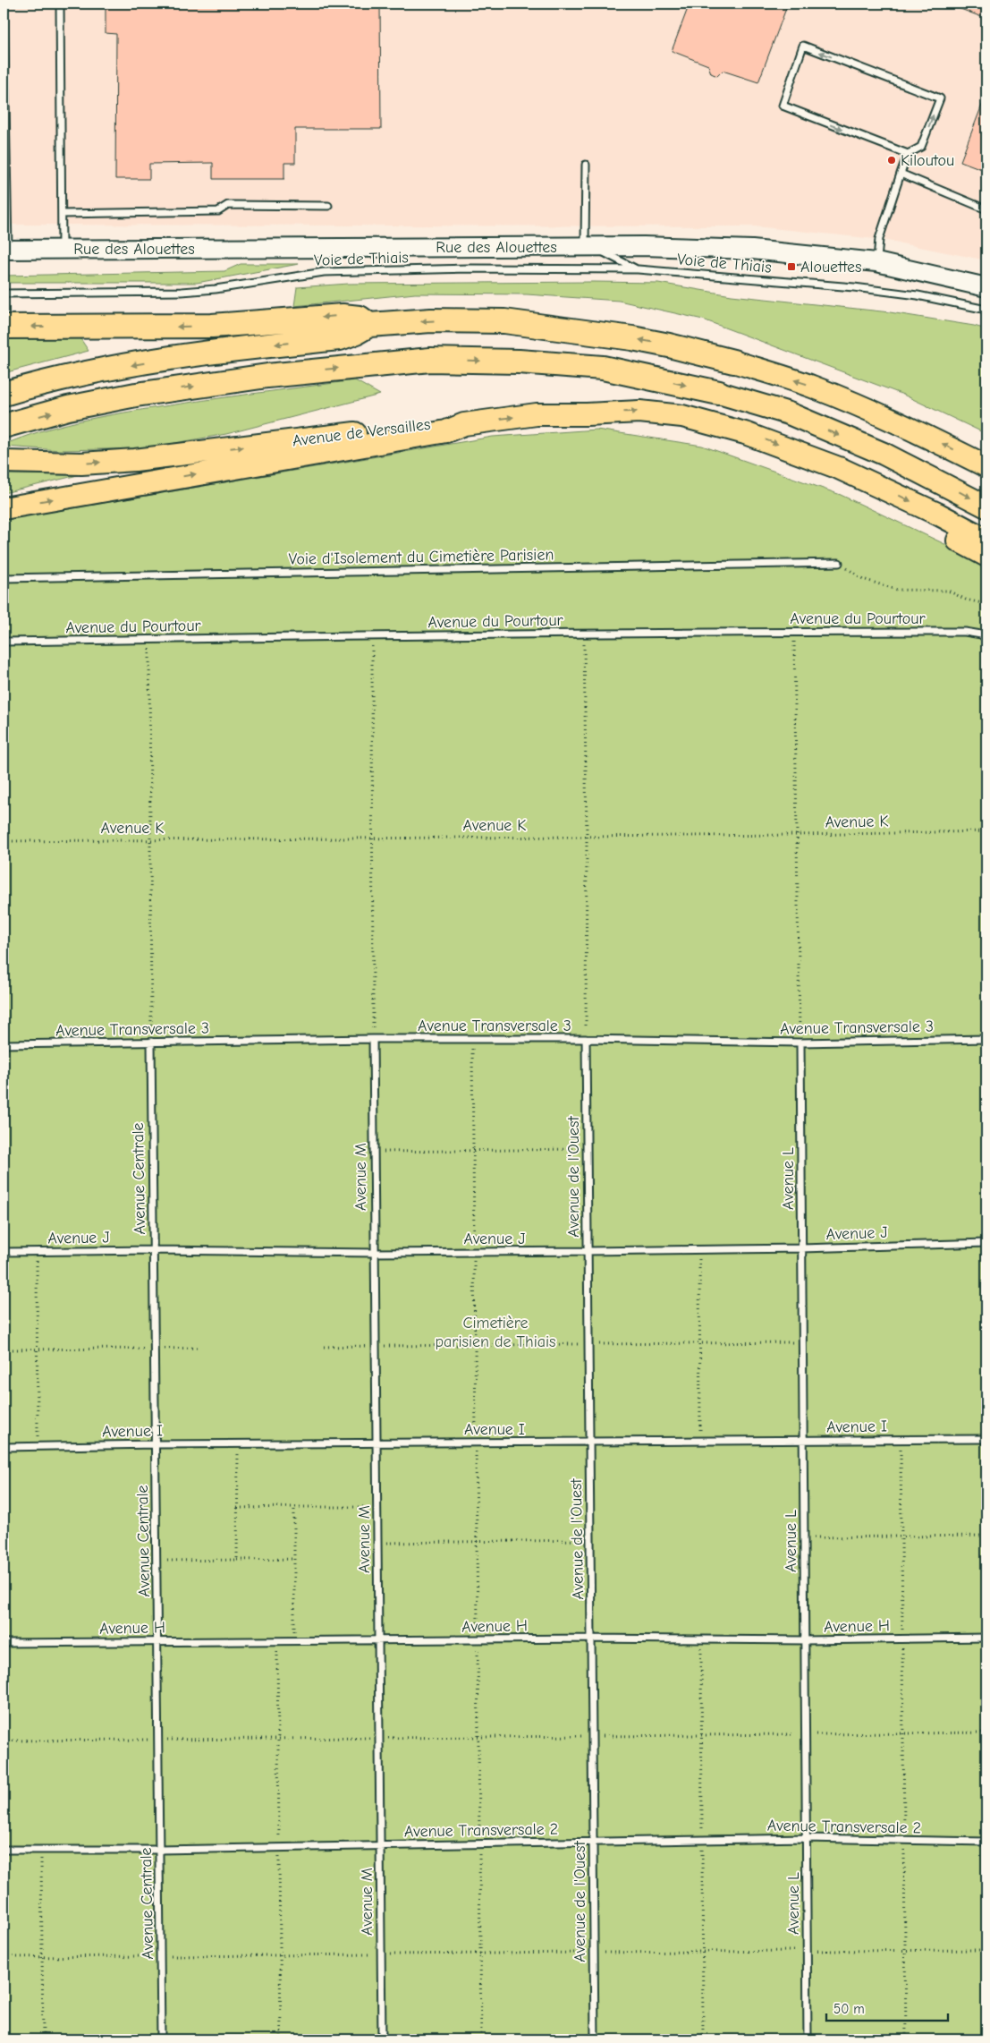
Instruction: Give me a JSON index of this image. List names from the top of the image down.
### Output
{
  "streets": {
    "highway": ["Avenue de Versailles"],
    "main road": ["Rue des Alouettes"],
    "lane": [
      "Voie de Thiais",
      "Voie d'Isolement du Cimetière Parisien",
      "Avenue du Pourtour",
      "Avenue Transversale 3",
      "Avenue M",
      "Avenue de l'Ouest",
      "Avenue Centrale",
      "Avenue L",
      "Avenue J",
      "Avenue I",
      "Avenue H",
      "Avenue Transversale 2"
    ],
    "path": ["Avenue K"]
  },
  "crossings": [
    ["Avenue Transversale 3", "Avenue M"],
    ["Avenue Transversale 3", "Avenue de l'Ouest"],
    ["Avenue Transversale 3", "Avenue Centrale"],
    ["Avenue Transversale 3", "Avenue L"],
    ["Avenue M", "Avenue J"],
    ["Avenue M", "Avenue I"],
    ["Avenue M", "Avenue H"],
    ["Avenue M", "Avenue Transversale 2"],
    ["Avenue de l'Ouest", "Avenue J"],
    ["Avenue de l'Ouest", "Avenue I"],
    ["Avenue de l'Ouest", "Avenue H"],
    ["Avenue de l'Ouest", "Avenue Transversale 2"],
    ["Avenue Centrale", "Avenue J"],
    ["Avenue Centrale", "Avenue I"],
    ["Avenue Centrale", "Avenue H"],
    ["Avenue Centrale", "Avenue Transversale 2"],
    ["Avenue L", "Avenue J"],
    ["Avenue L", "Avenue I"],
    ["Avenue L", "Avenue H"],
    ["Avenue L", "Avenue Transversale 2"]
  ],
  "parks": ["Cimetière parisien de Thiais"],
  "places": {
    "other": ["Kiloutou"],
    "transit": ["Alouettes"]
  },
  "scale_bar": "50 m"
}
